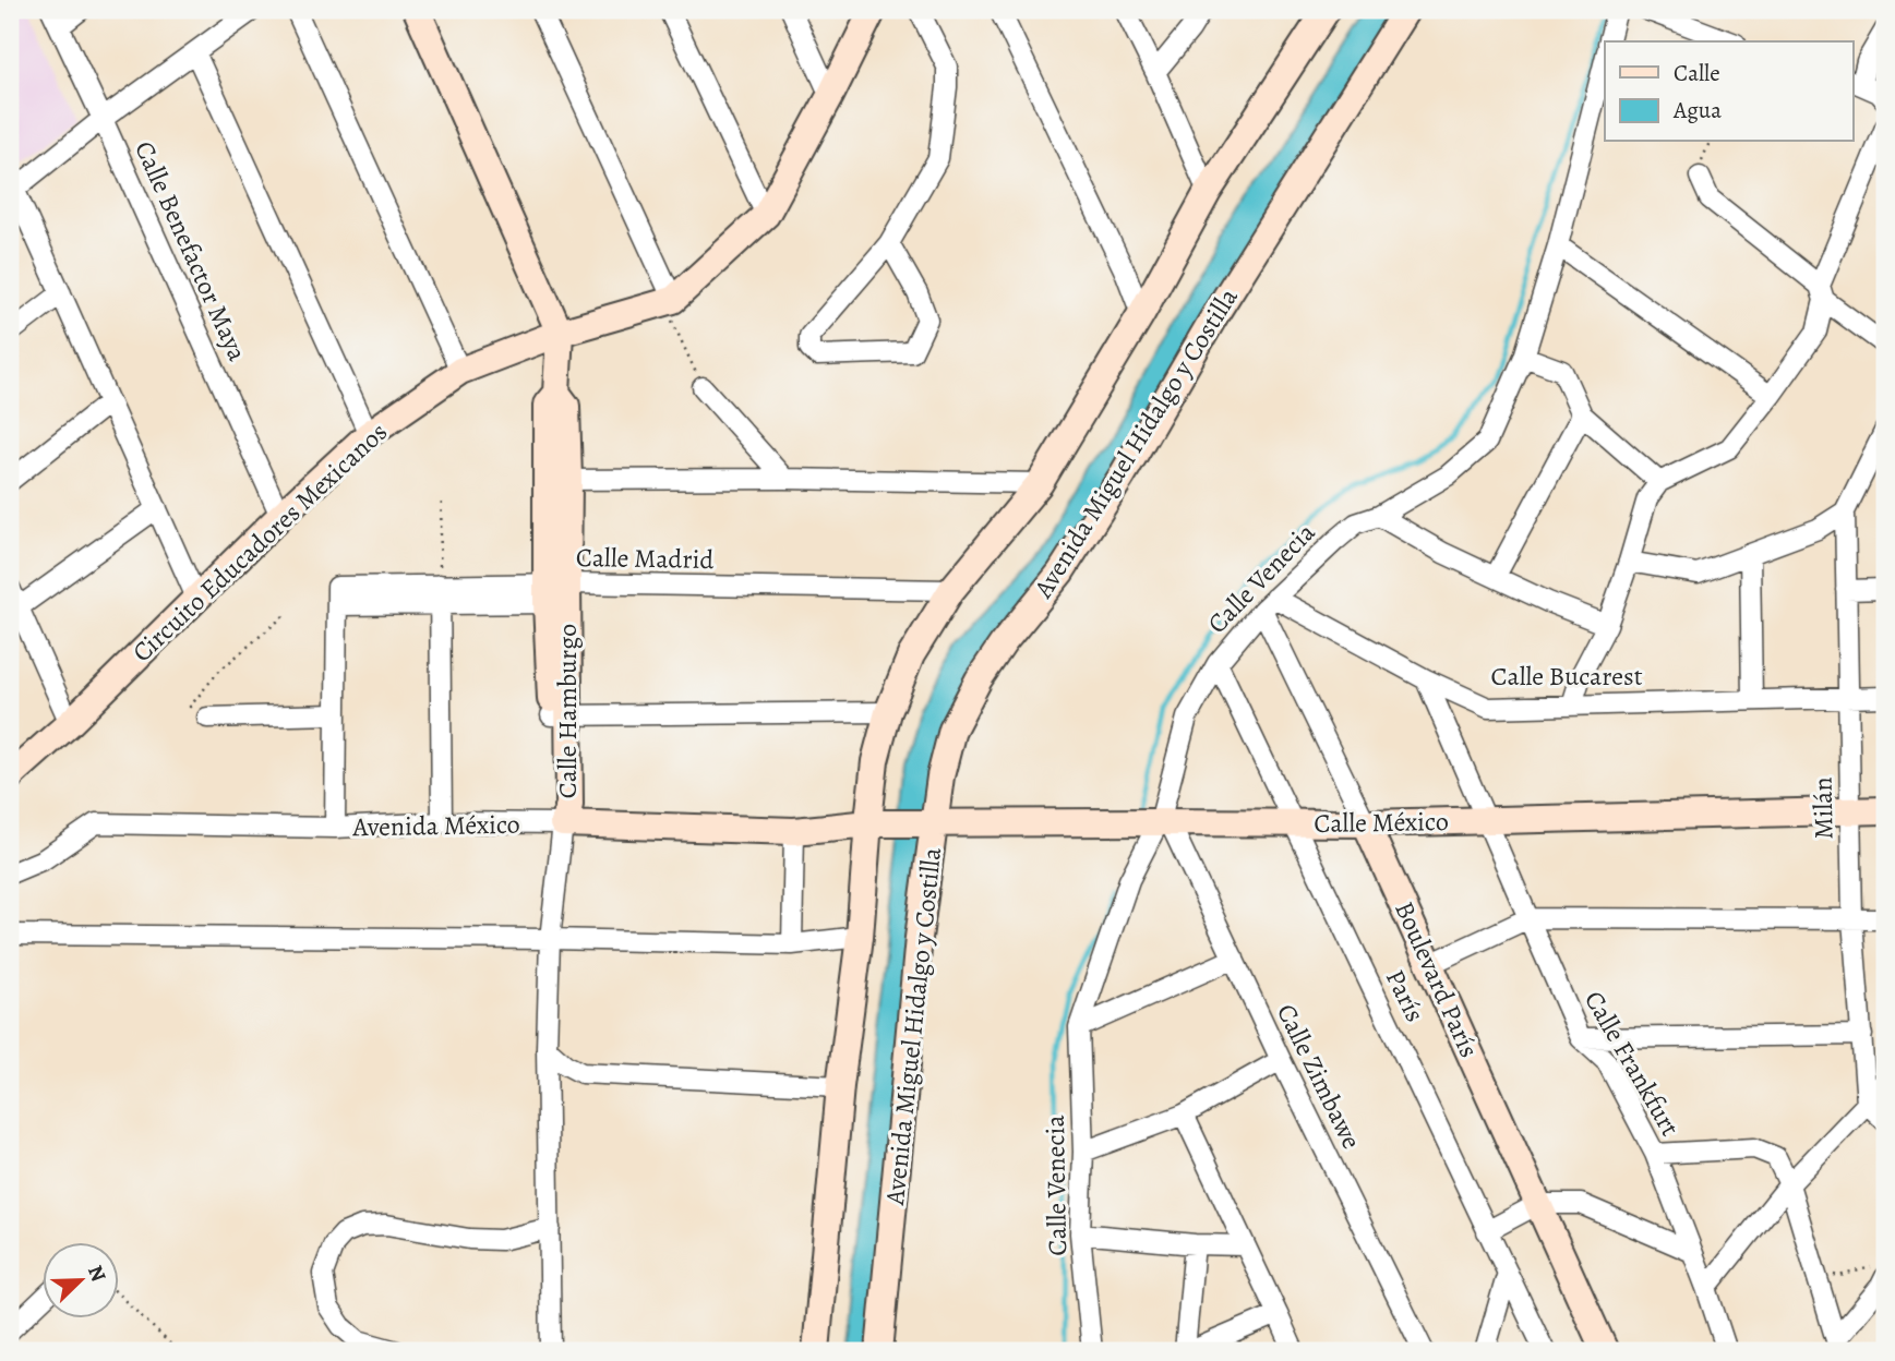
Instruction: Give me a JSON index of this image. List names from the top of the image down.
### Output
{
  "streets": {
    "street": [
      "Calle Benefactor Maya",
      "Avenida Miguel Hidalgo y Costilla",
      "Circuito Educadores Mexicanos",
      "Calle Madrid",
      "Calle Venecia",
      "Calle Bucarest",
      "Calle Hamburgo",
      "Milán",
      "Calle México",
      "Avenida México",
      "Boulevard París",
      "París",
      "Calle Frankfurt",
      "Calle Zimbawe"
    ]
  },
  "crossings": [
    ["Calle Benefactor Maya", "Circuito Educadores Mexicanos"],
    ["Avenida Miguel Hidalgo y Costilla", "Calle México"],
    ["Circuito Educadores Mexicanos", "Calle Hamburgo"],
    ["Calle Madrid", "Calle Hamburgo"],
    ["Calle Venecia", "Calle Bucarest"],
    ["Calle Venecia", "Calle México"],
    ["Calle Venecia", "Boulevard París"],
    ["Calle Venecia", "París"],
    ["Calle Venecia", "Calle Zimbawe"],
    ["Calle Bucarest", "Milán"],
    ["Calle Bucarest", "Boulevard París"],
    ["Calle Bucarest", "Calle Frankfurt"],
    ["Calle Hamburgo", "Avenida México"],
    ["Milán", "Calle México"],
    ["Calle México", "Avenida México"],
    ["Calle México", "Boulevard París"],
    ["Calle México", "París"],
    ["Calle México", "Calle Frankfurt"],
    ["Calle México", "Calle Zimbawe"]
  ],
  "legend": ["Calle", "Agua"],
  "north": "top right"
}
